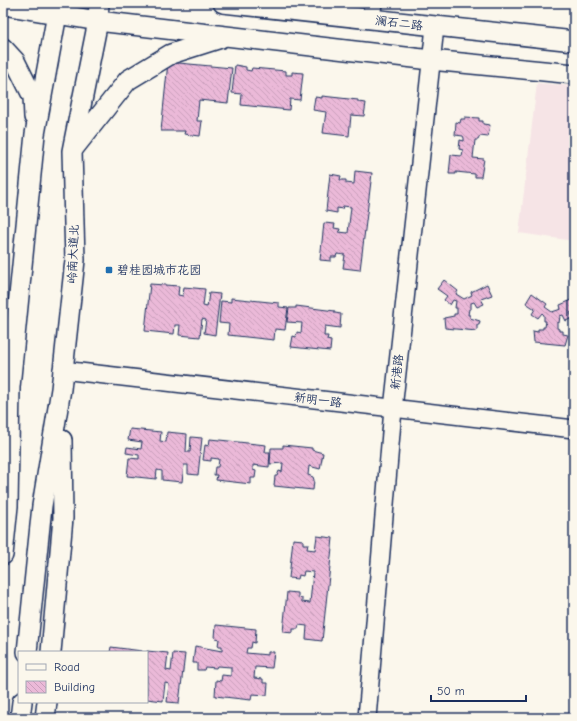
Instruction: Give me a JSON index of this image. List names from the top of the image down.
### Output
{
  "streets": {
    "main road": ["澜石二路", "岭南大道北"],
    "street": ["新港路", "新明一路"]
  },
  "crossings": [
    ["澜石二路", "新港路"],
    ["岭南大道北", "新明一路"],
    ["新港路", "新明一路"]
  ],
  "places": {
    "transit": ["碧桂园城市花园"]
  },
  "legend": ["Road", "Building"],
  "scale_bar": "50 m"
}
